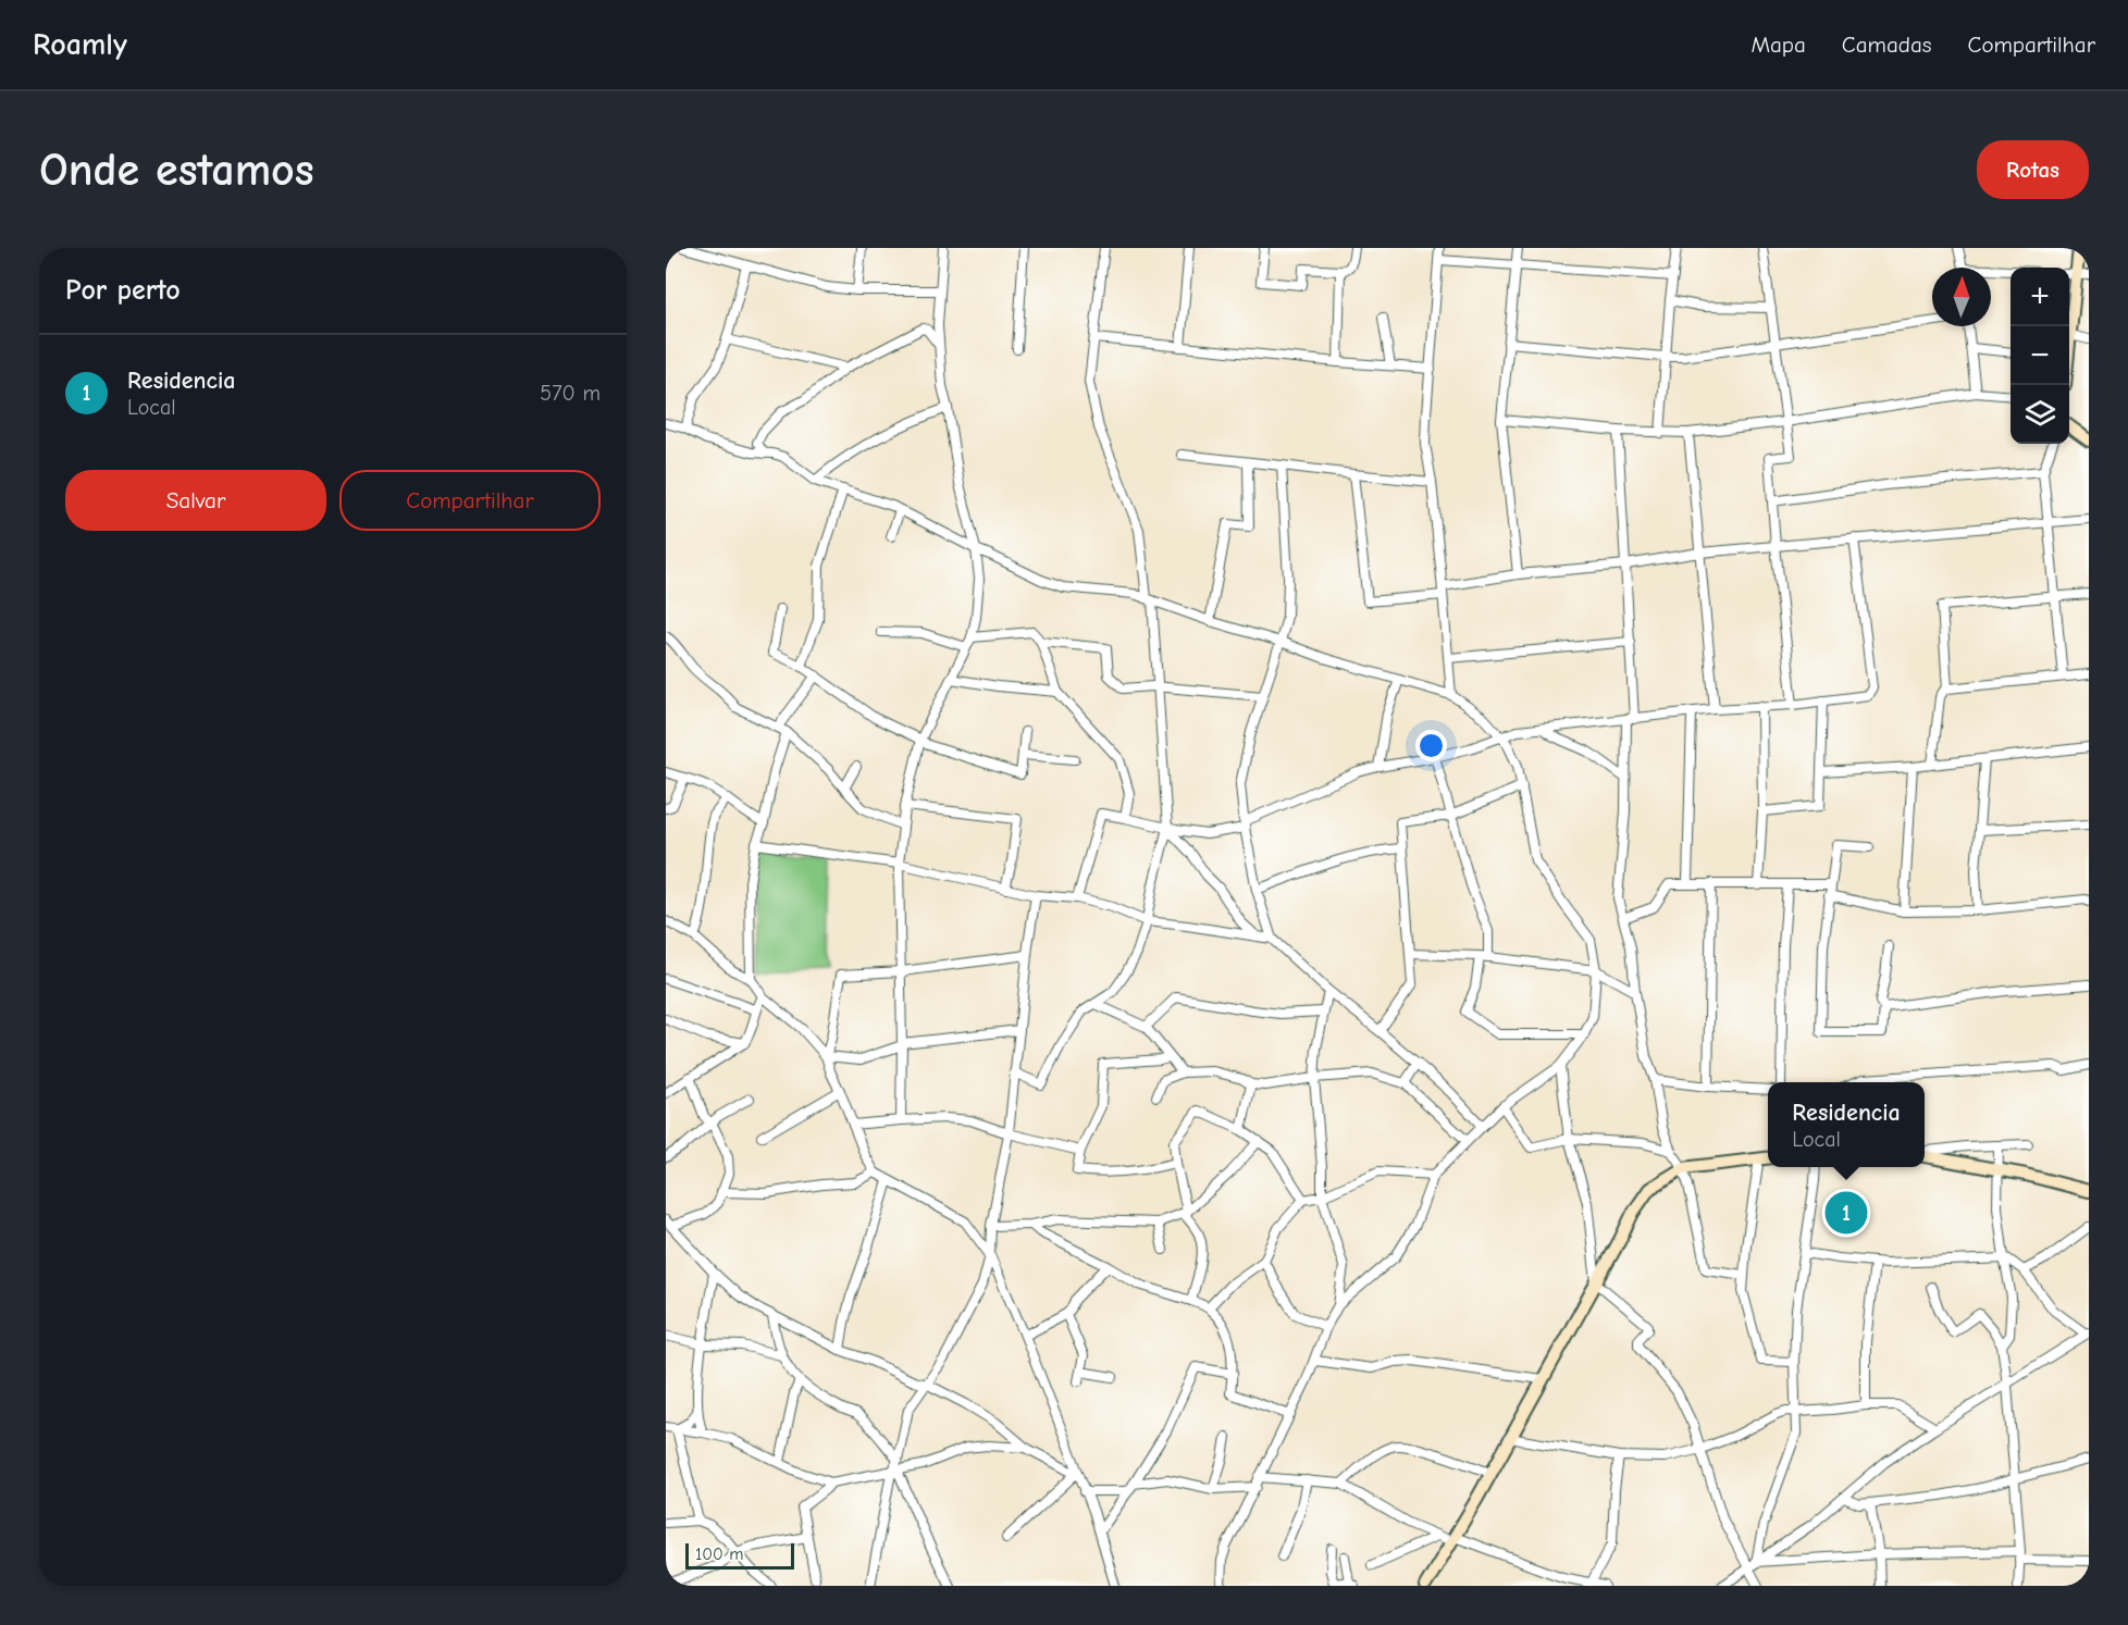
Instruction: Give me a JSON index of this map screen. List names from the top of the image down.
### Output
{
  "scale_bar": "100 m",
  "north": "top",
  "page": {
    "header": "Roamly",
    "nav": ["Mapa", "Camadas", "Compartilhar"],
    "buttons": [
      "Rotas",
      ["Salvar", "Compartilhar"]
    ],
    "title": "Onde estamos",
    "heading": "Por perto",
    "map_buttons": ["+", "−"],
    "list": [
      {
        "mark": "1",
        "name": "Residencia",
        "note": "Local",
        "value": "570 m"
      }
    ],
    "popup": ["Residencia", "Local"],
    "pins": "1",
    "scale": "100 m"
  }
}
